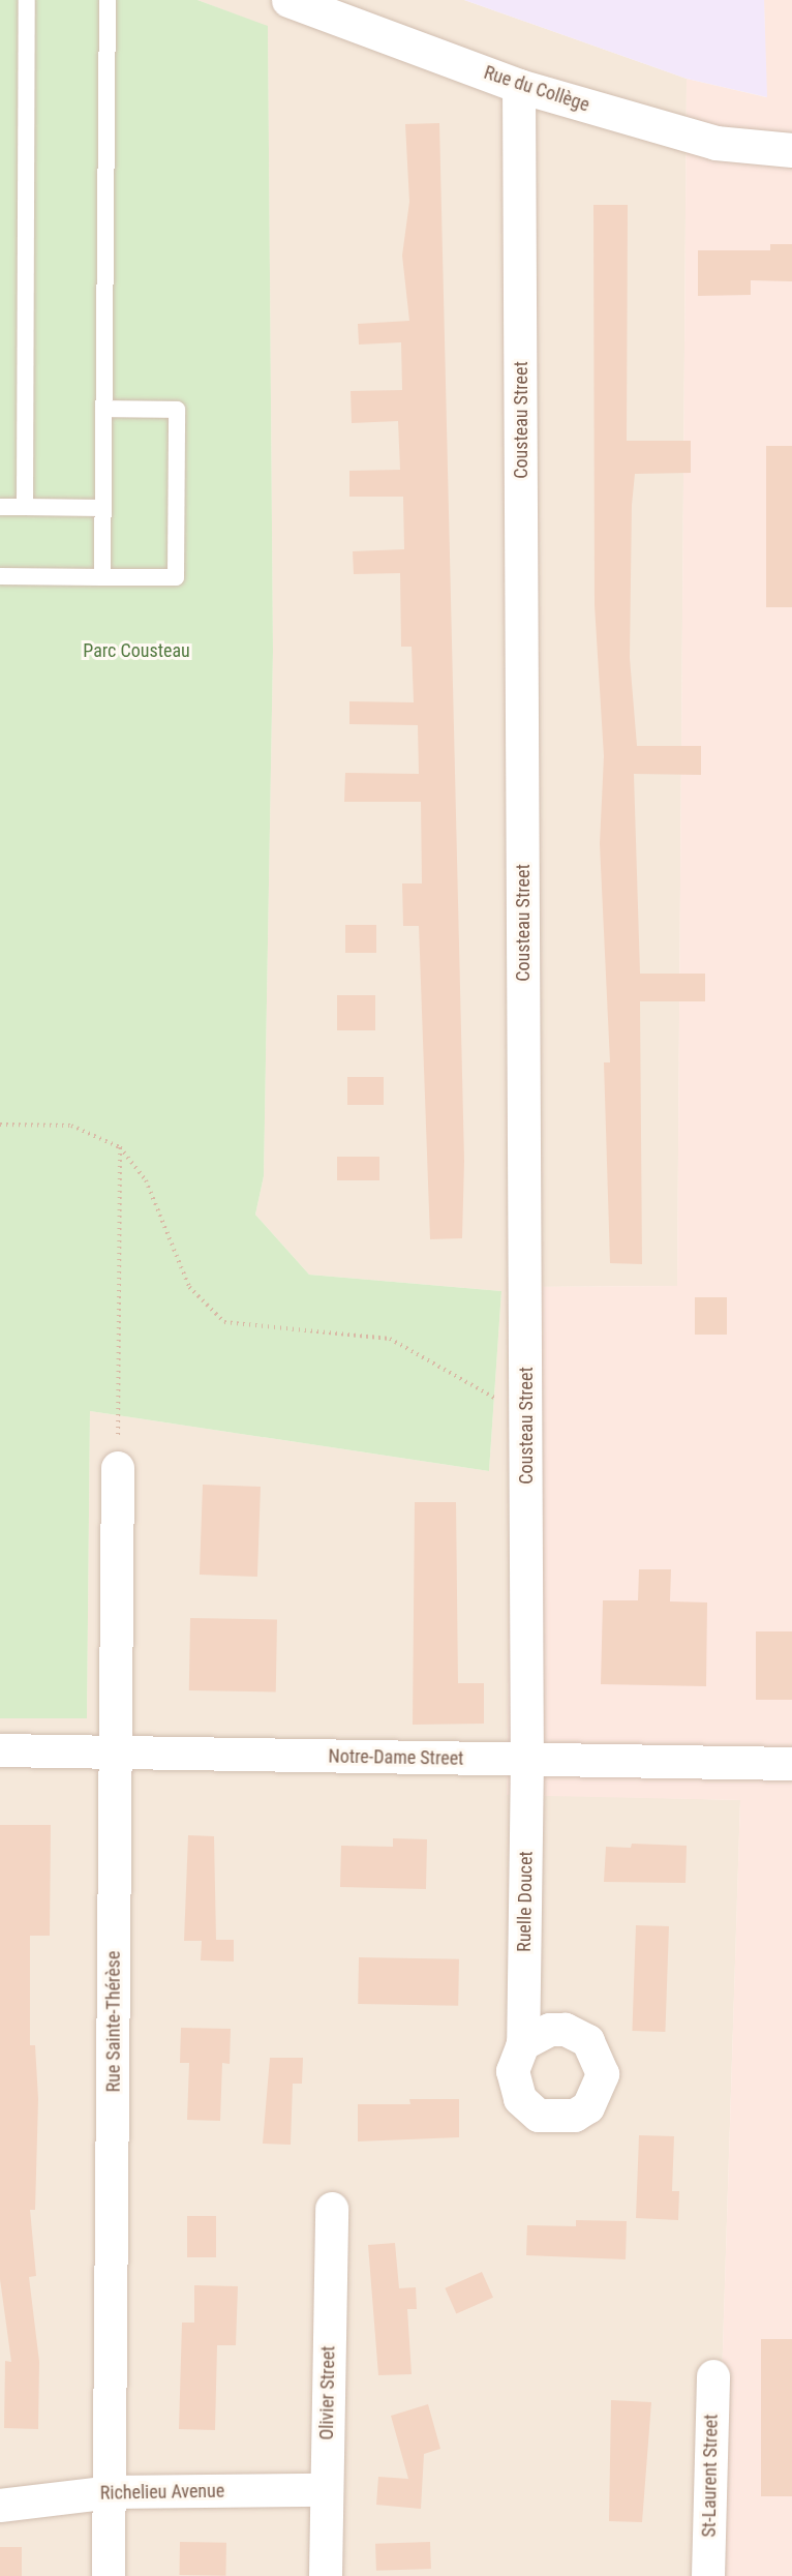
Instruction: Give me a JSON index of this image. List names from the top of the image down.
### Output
{
  "streets": {
    "street": [
      "Rue du Collège",
      "Cousteau Street",
      "Notre-Dame Street",
      "Ruelle Doucet",
      "Rue Sainte-Thérèse",
      "Olivier Street",
      "St-Laurent Street",
      "Richelieu Avenue"
    ]
  },
  "crossings": [
    ["Rue du Collège", "Cousteau Street"],
    ["Cousteau Street", "Notre-Dame Street"],
    ["Cousteau Street", "Ruelle Doucet"],
    ["Notre-Dame Street", "Ruelle Doucet"],
    ["Notre-Dame Street", "Rue Sainte-Thérèse"],
    ["Rue Sainte-Thérèse", "Richelieu Avenue"],
    ["Olivier Street", "Richelieu Avenue"]
  ],
  "parks": ["Parc Cousteau"]
}
